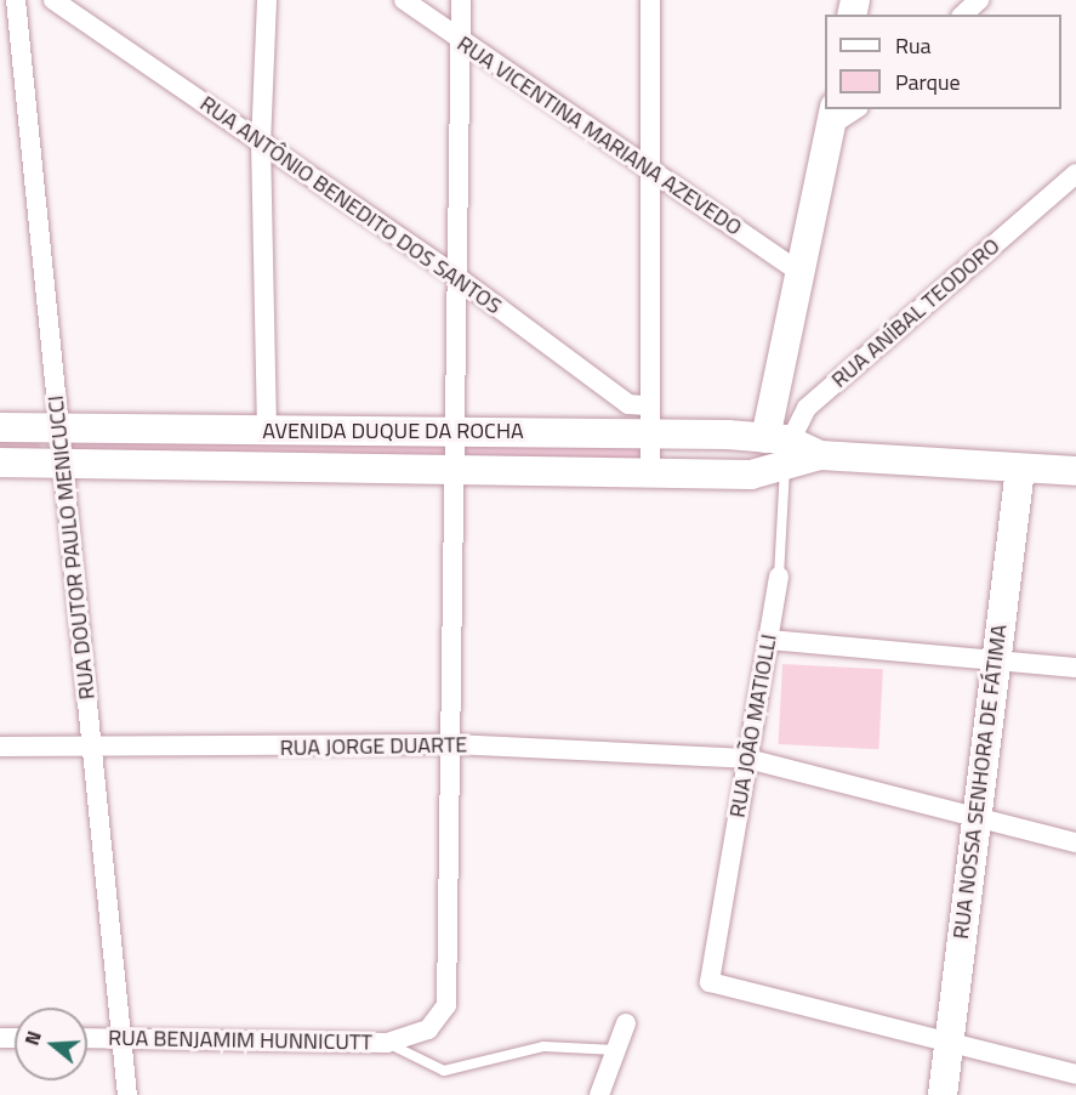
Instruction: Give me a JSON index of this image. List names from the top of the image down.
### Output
{
  "streets": {
    "street": [
      "RUA VICENTINA MARIANA AZEVEDO",
      "RUA ANTÔNIO BENEDITO DOS SANTOS",
      "RUA ANÍBAL TEODORO",
      "AVENIDA DUQUE DA ROCHA",
      "RUA DOUTOR PAULO MENICUCCI",
      "RUA JOÃO MATIOLLI",
      "RUA JORGE DUARTE",
      "RUA NOSSA SENHORA DE FÁTIMA",
      "RUA BENJAMIM HUNNICUTT"
    ]
  },
  "crossings": [
    ["RUA ANTÔNIO BENEDITO DOS SANTOS", "AVENIDA DUQUE DA ROCHA"],
    ["RUA ANÍBAL TEODORO", "AVENIDA DUQUE DA ROCHA"],
    ["AVENIDA DUQUE DA ROCHA", "RUA DOUTOR PAULO MENICUCCI"],
    ["AVENIDA DUQUE DA ROCHA", "RUA JOÃO MATIOLLI"],
    ["RUA DOUTOR PAULO MENICUCCI", "RUA JORGE DUARTE"],
    ["RUA DOUTOR PAULO MENICUCCI", "RUA BENJAMIM HUNNICUTT"],
    ["RUA JOÃO MATIOLLI", "RUA JORGE DUARTE"],
    ["RUA JOÃO MATIOLLI", "RUA NOSSA SENHORA DE FÁTIMA"],
    ["RUA JORGE DUARTE", "RUA NOSSA SENHORA DE FÁTIMA"]
  ],
  "legend": ["Rua", "Parque"],
  "north": "left"
}
